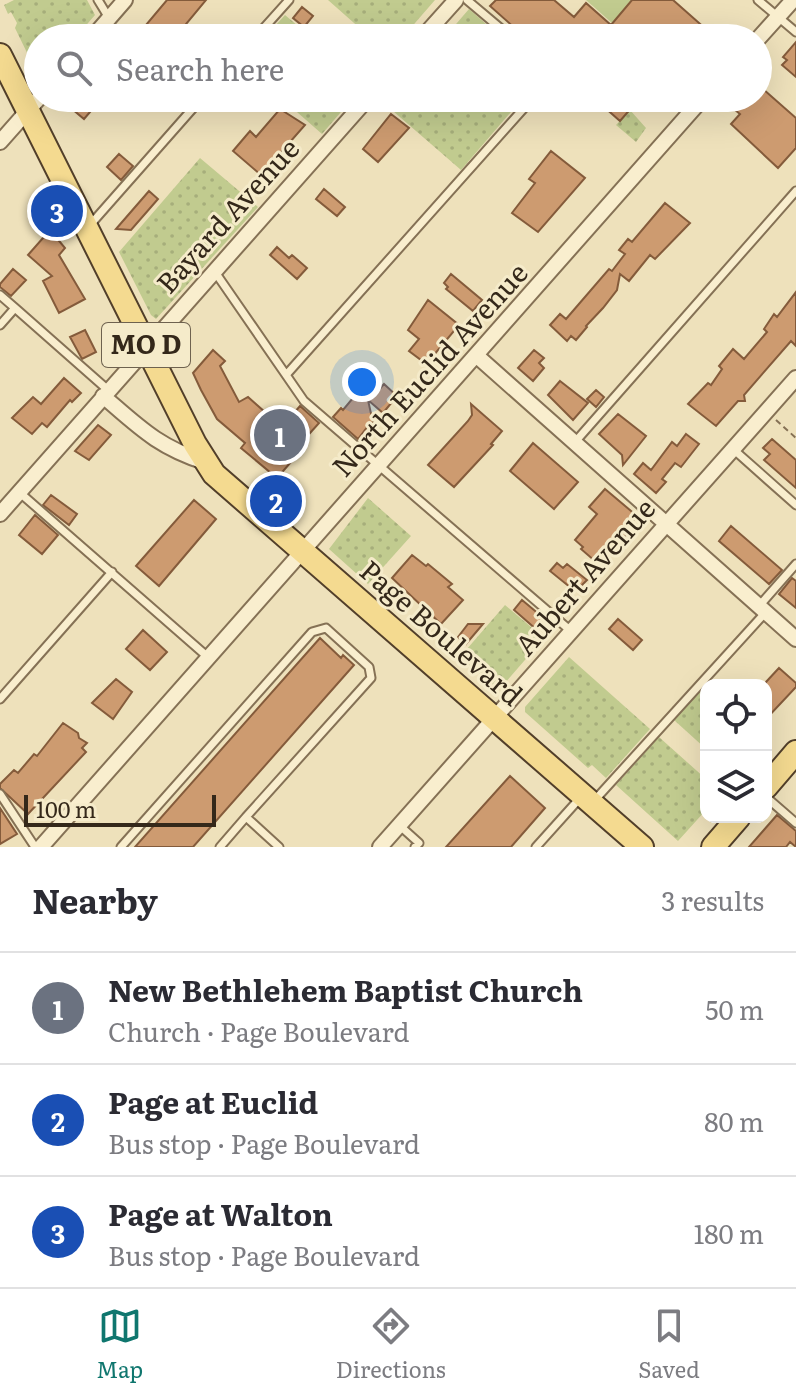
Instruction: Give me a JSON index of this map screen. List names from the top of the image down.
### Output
{
  "streets": {
    "main road": ["MO D", "Page Boulevard"],
    "street": ["Bayard Avenue", "North Euclid Avenue", "Aubert Avenue"]
  },
  "crossings": [
    ["Bayard Avenue", "Page Boulevard"],
    ["North Euclid Avenue", "Page Boulevard"],
    ["Aubert Avenue", "Page Boulevard"]
  ],
  "scale_bar": "100 m",
  "page": {
    "search": "Search here",
    "pins": ["3", "1", "2"],
    "scale": "100 m",
    "heading": ["Nearby", "3 results"],
    "list": [
      {
        "mark": "1",
        "name": "New Bethlehem Baptist Church",
        "note": "Church · Page Boulevard",
        "value": "50 m"
      },
      {
        "mark": "2",
        "name": "Page at Euclid",
        "note": "Bus stop · Page Boulevard",
        "value": "80 m"
      },
      {
        "mark": "3",
        "name": "Page at Walton",
        "note": "Bus stop · Page Boulevard",
        "value": "180 m"
      }
    ],
    "nav": ["Map", "Directions", "Saved"]
  }
}
